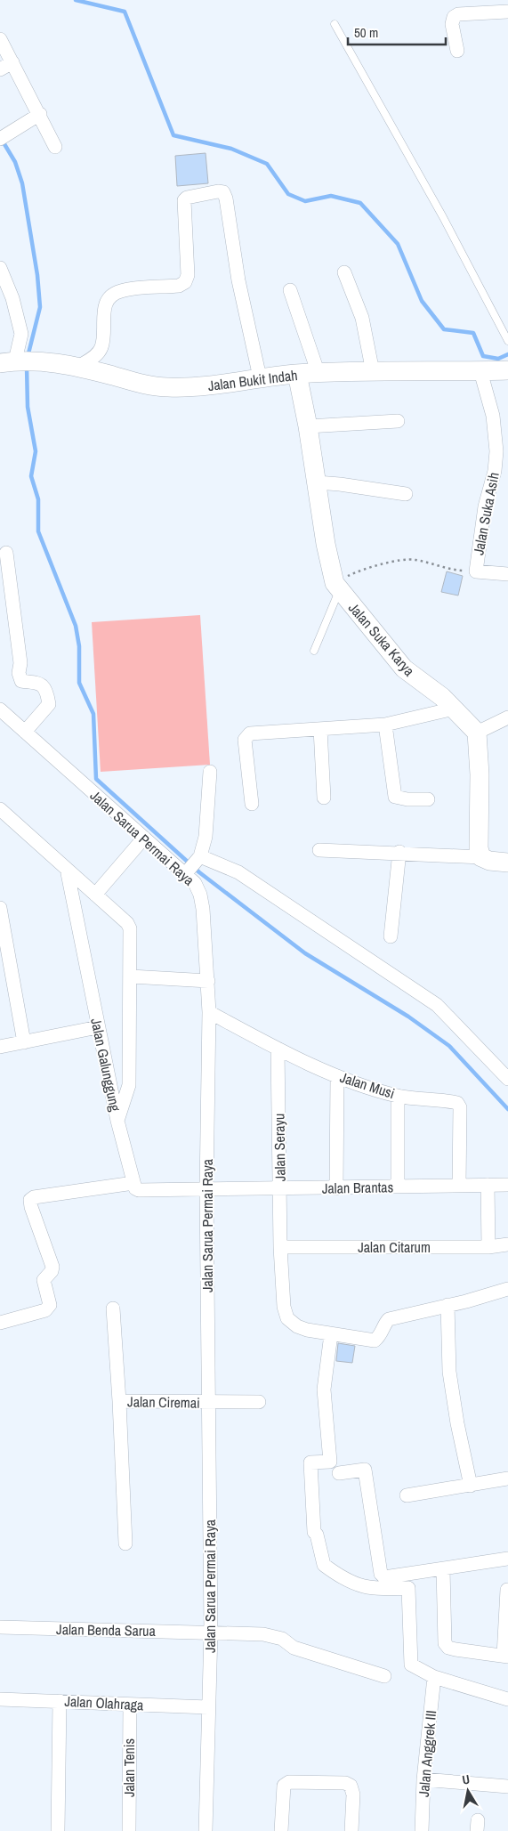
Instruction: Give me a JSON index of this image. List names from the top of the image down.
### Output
{
  "streets": {
    "street": [
      "Jalan Bukit Indah",
      "Jalan Suka Asih",
      "Jalan Suka Karya",
      "Jalan Sarua Permai Raya",
      "Jalan Galunggung",
      "Jalan Musi",
      "Jalan Serayu",
      "Jalan Brantas",
      "Jalan Citarum",
      "Jalan Ciremai",
      "Jalan Benda Sarua",
      "Jalan Olahraga",
      "Jalan Anggrek III",
      "Jalan Tenis"
    ]
  },
  "crossings": [
    ["Jalan Bukit Indah", "Jalan Suka Asih"],
    ["Jalan Bukit Indah", "Jalan Suka Karya"],
    ["Jalan Sarua Permai Raya", "Jalan Musi"],
    ["Jalan Sarua Permai Raya", "Jalan Brantas"],
    ["Jalan Sarua Permai Raya", "Jalan Ciremai"],
    ["Jalan Sarua Permai Raya", "Jalan Benda Sarua"],
    ["Jalan Sarua Permai Raya", "Jalan Olahraga"],
    ["Jalan Musi", "Jalan Serayu"],
    ["Jalan Musi", "Jalan Brantas"],
    ["Jalan Serayu", "Jalan Brantas"],
    ["Jalan Serayu", "Jalan Citarum"],
    ["Jalan Olahraga", "Jalan Tenis"]
  ],
  "scale_bar": "50 m",
  "north": "top"
}
